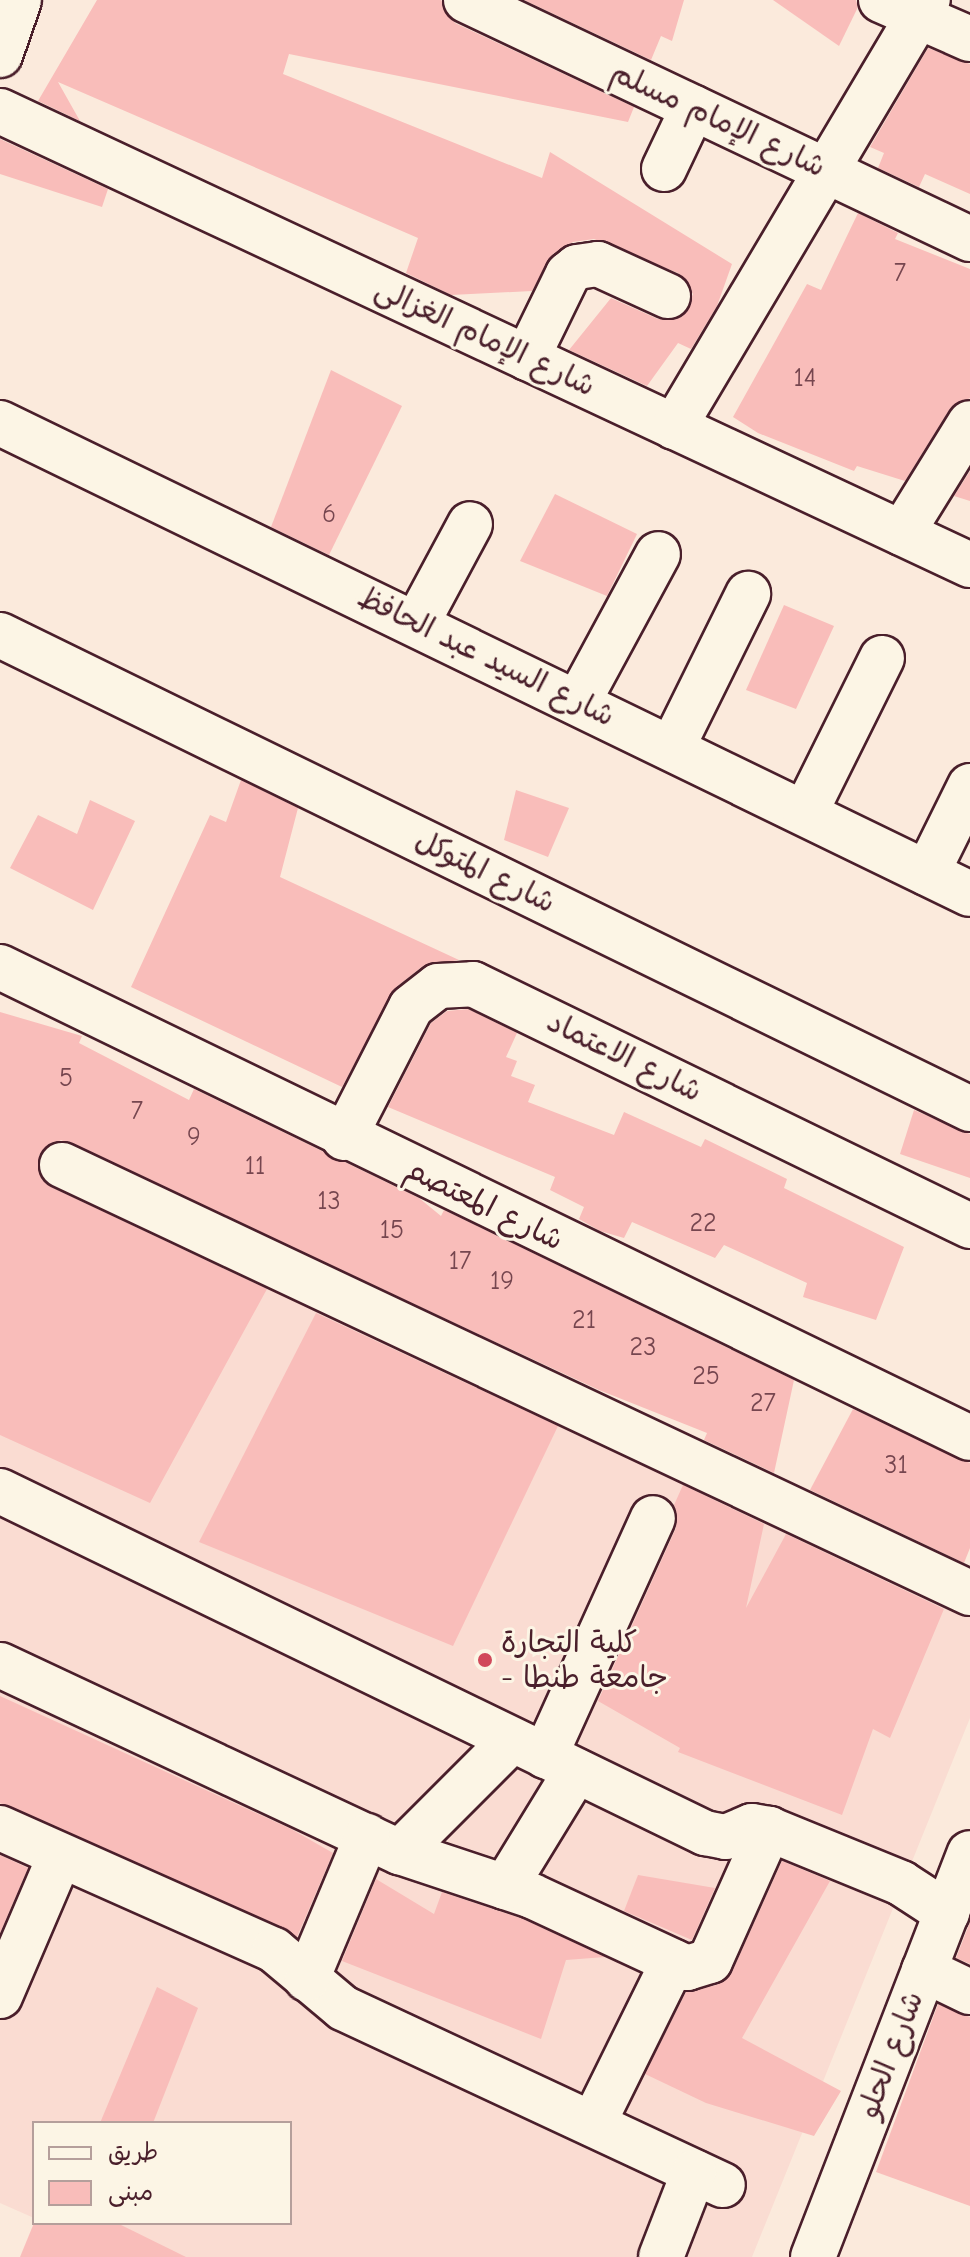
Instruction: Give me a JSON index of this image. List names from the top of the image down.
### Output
{
  "streets": {
    "street": [
      "شارع الإمام مسلم",
      "شارع الإمام الغزالى",
      "شارع السيد عبد الحافظ",
      "شارع المتوكل",
      "شارع الاعتماد",
      "شارع المعتصم",
      "شارع الحلو"
    ]
  },
  "crossings": [
    ["شارع الاعتماد", "شارع المعتصم"]
  ],
  "places": ["كلية التجارة - جامعة طنطا"],
  "house_numbers": [
    "7",
    "14",
    "6",
    "5",
    "7",
    "9",
    "11",
    "13",
    "22",
    "15",
    "17",
    "19",
    "21",
    "23",
    "25",
    "27",
    "31"
  ],
  "legend": ["طريق", "مبنى"]
}
